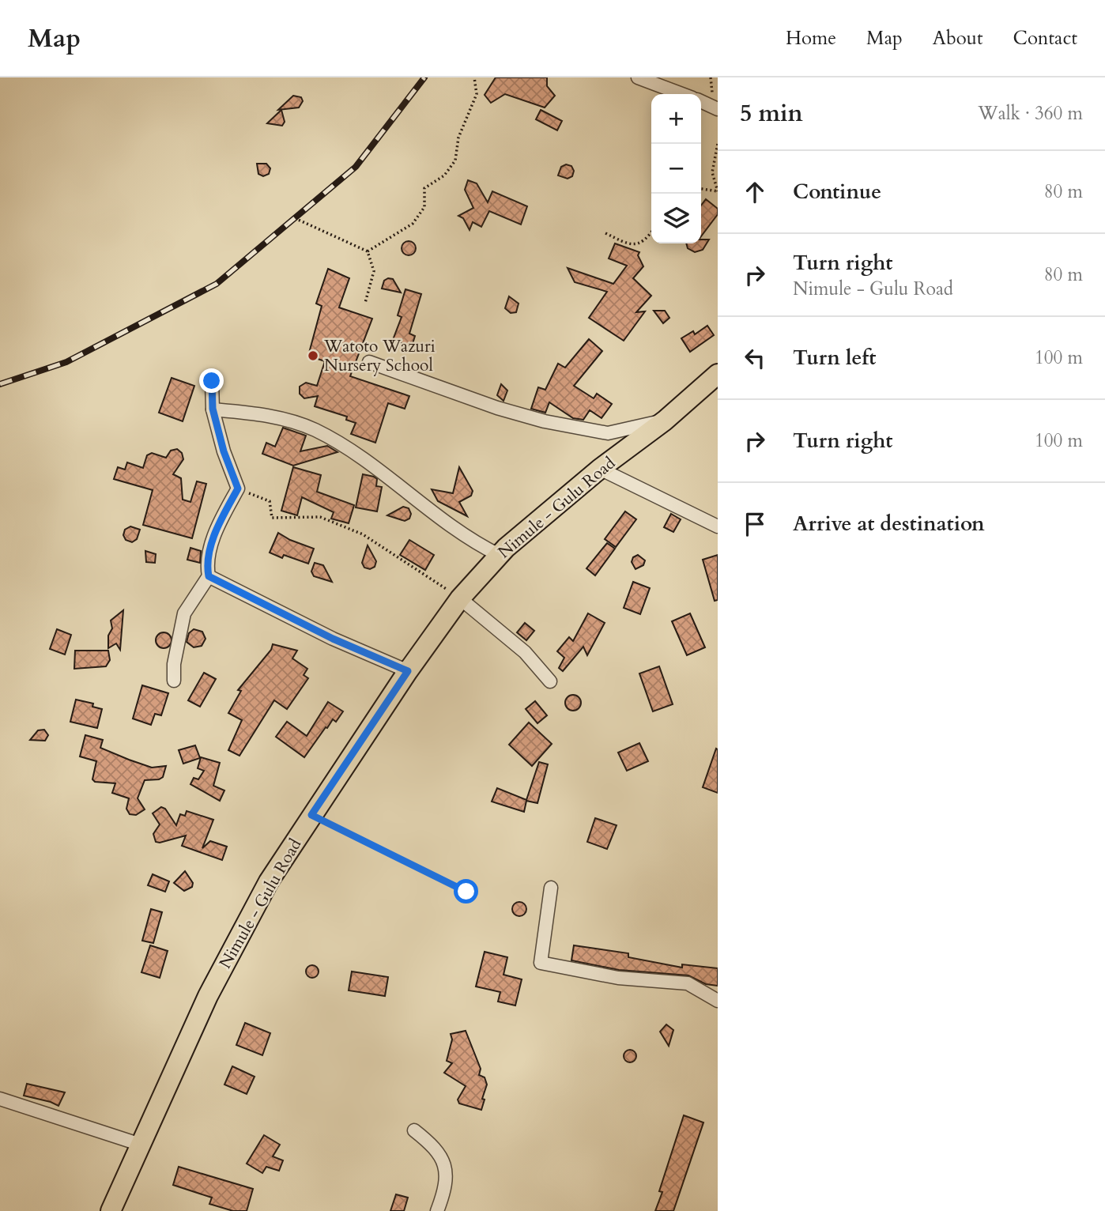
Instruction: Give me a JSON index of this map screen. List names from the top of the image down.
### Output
{
  "streets": {
    "main road": ["Nimule - Gulu Road"]
  },
  "places": ["Watoto Wazuri Nursery School"],
  "page": {
    "header": "Map",
    "nav": [
      "Home",
      "Map",
      "About",
      "Contact"
    ],
    "heading": ["5 min", "Walk · 360 m"],
    "map_buttons": ["+", "−"],
    "list": [
      ["Continue", "80 m"],
      ["Turn right", "Nimule - Gulu Road", "80 m"],
      ["Turn left", "100 m"],
      ["Turn right", "100 m"],
      "Arrive at destination"
    ]
  }
}
